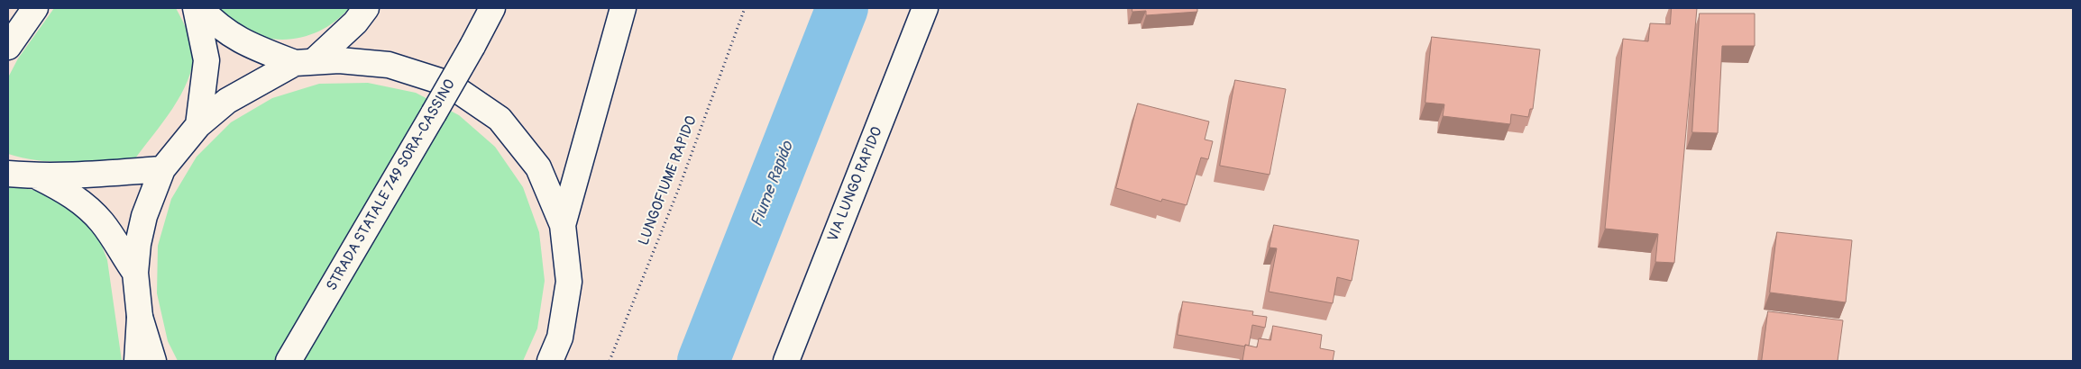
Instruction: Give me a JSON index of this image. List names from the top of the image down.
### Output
{
  "streets": {
    "main road": ["VIA LUNGO RAPIDO", "STRADA STATALE 749 SORA-CASSINO"],
    "path": ["LUNGOFIUME RAPIDO"]
  },
  "water": ["Fiume Rapido"]
}
